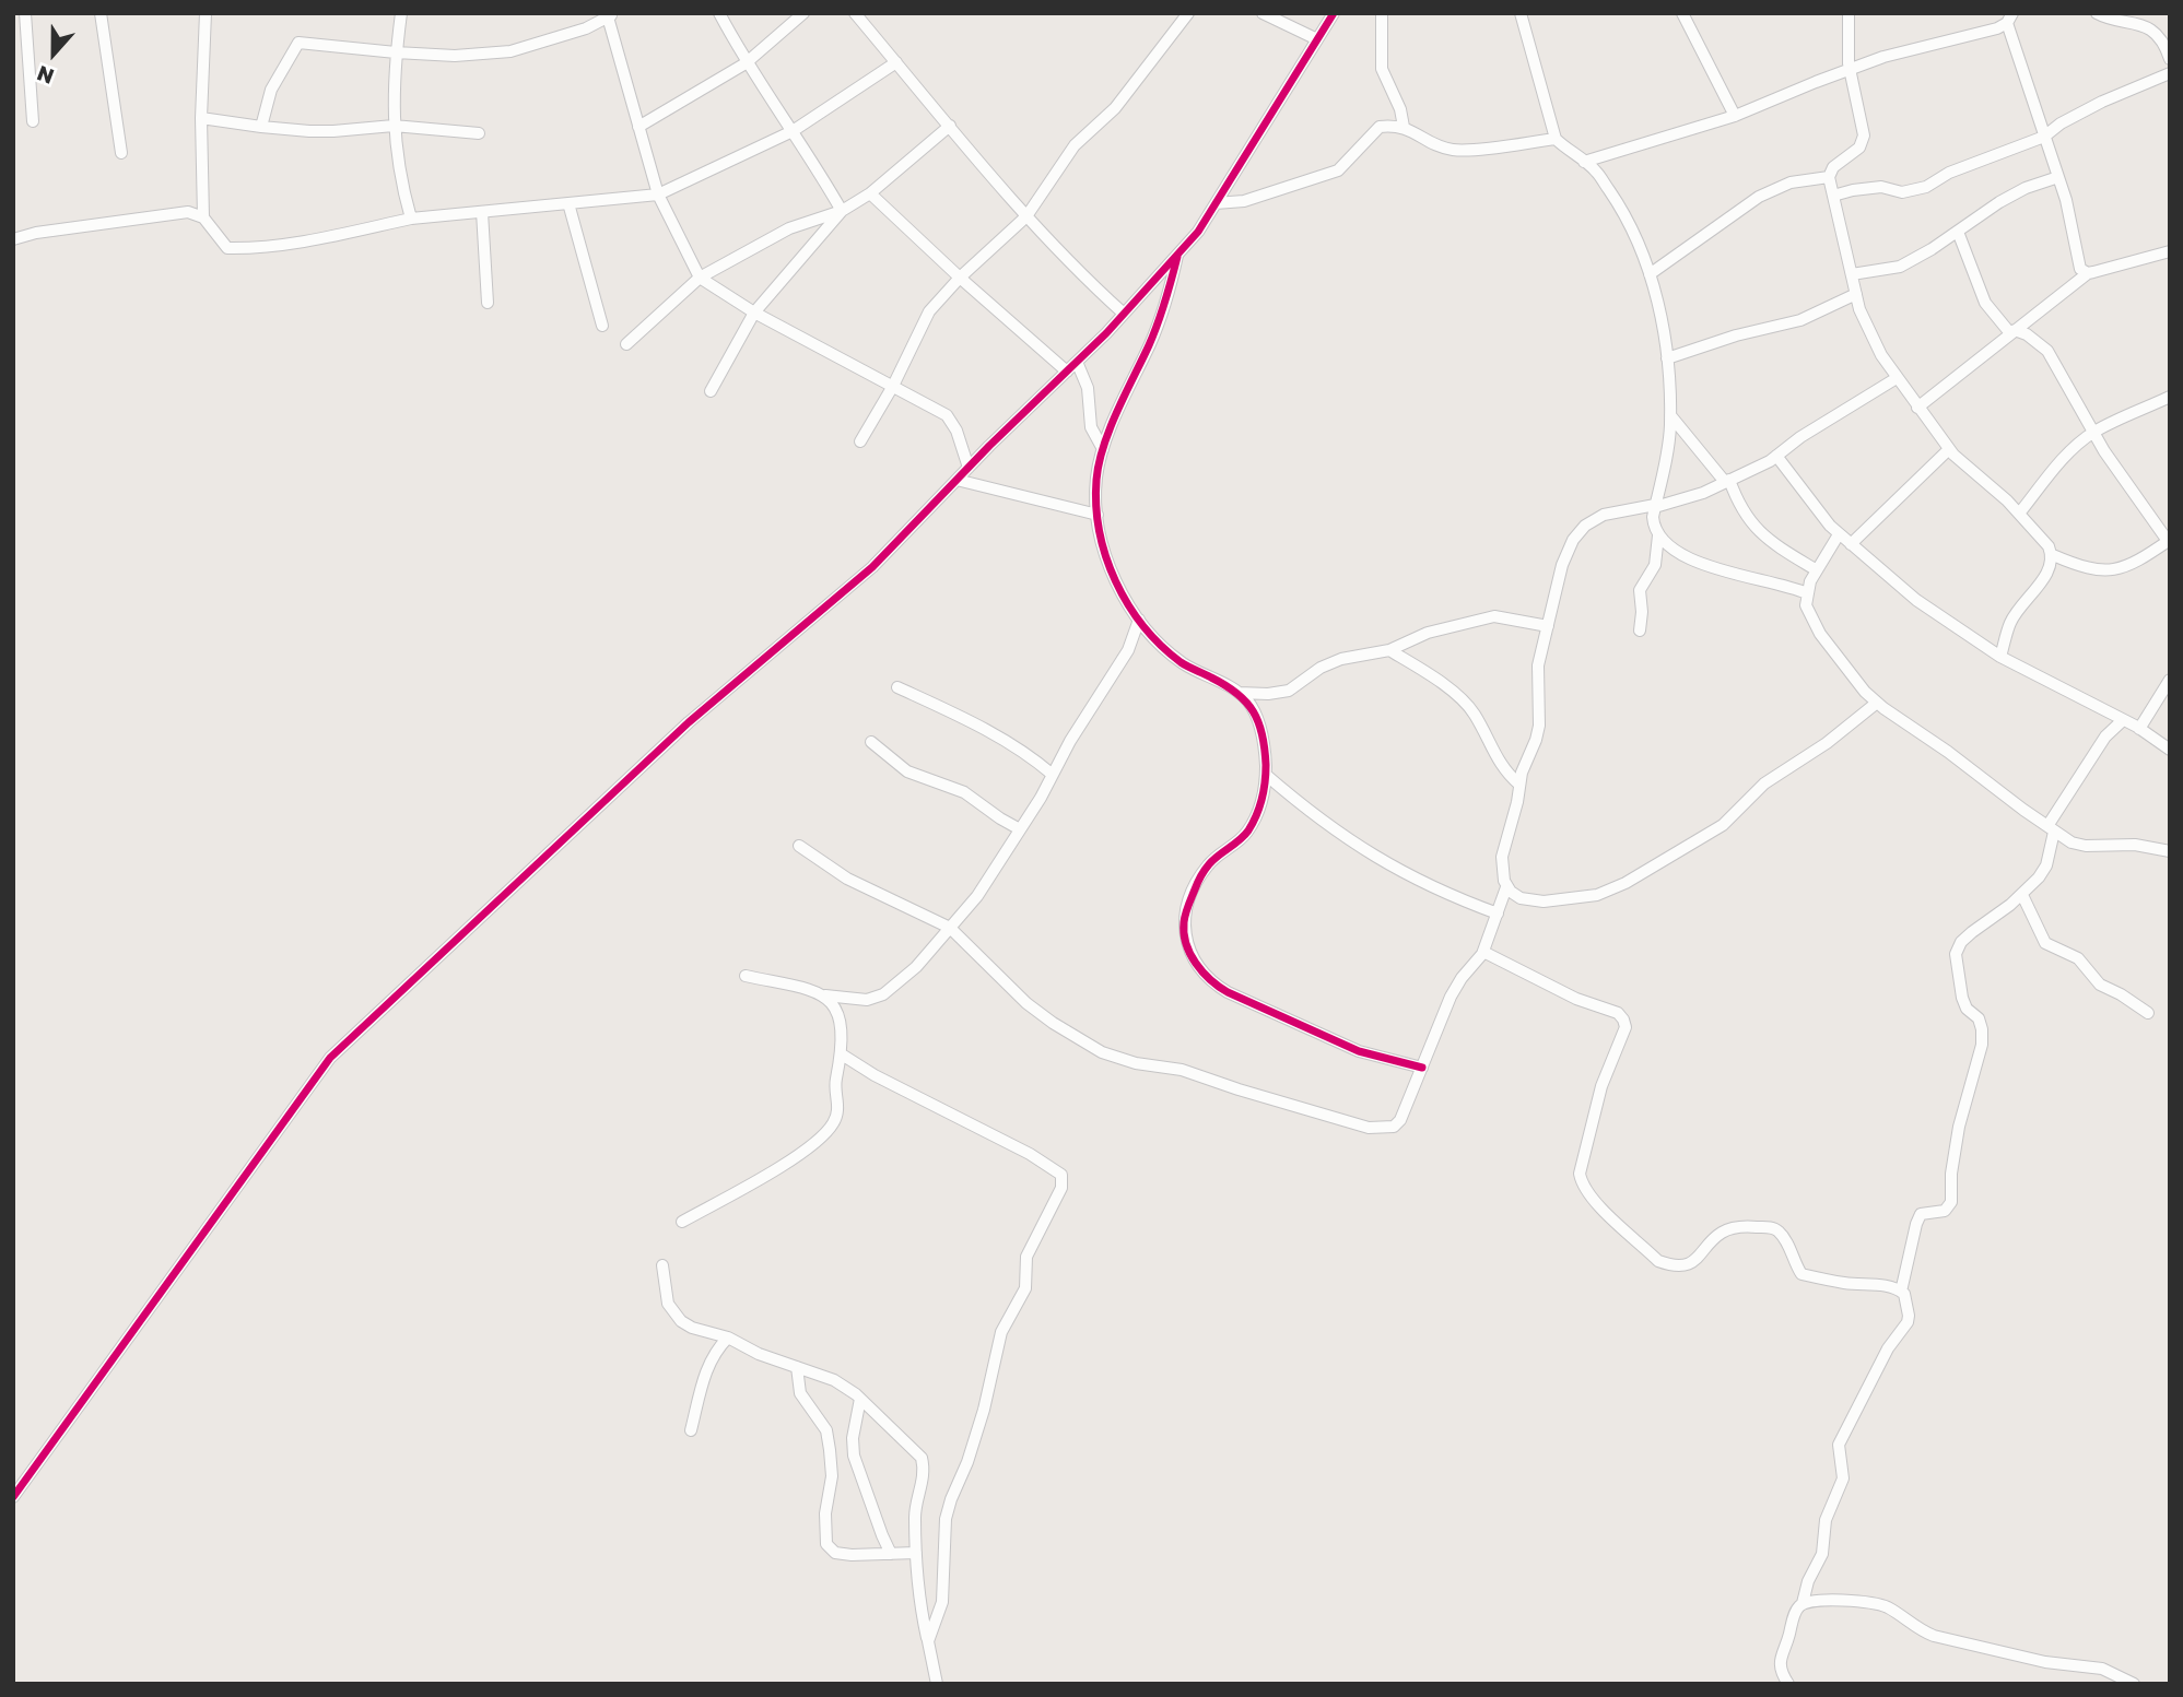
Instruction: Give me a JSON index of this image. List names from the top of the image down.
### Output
{
  "north": "bottom"
}
